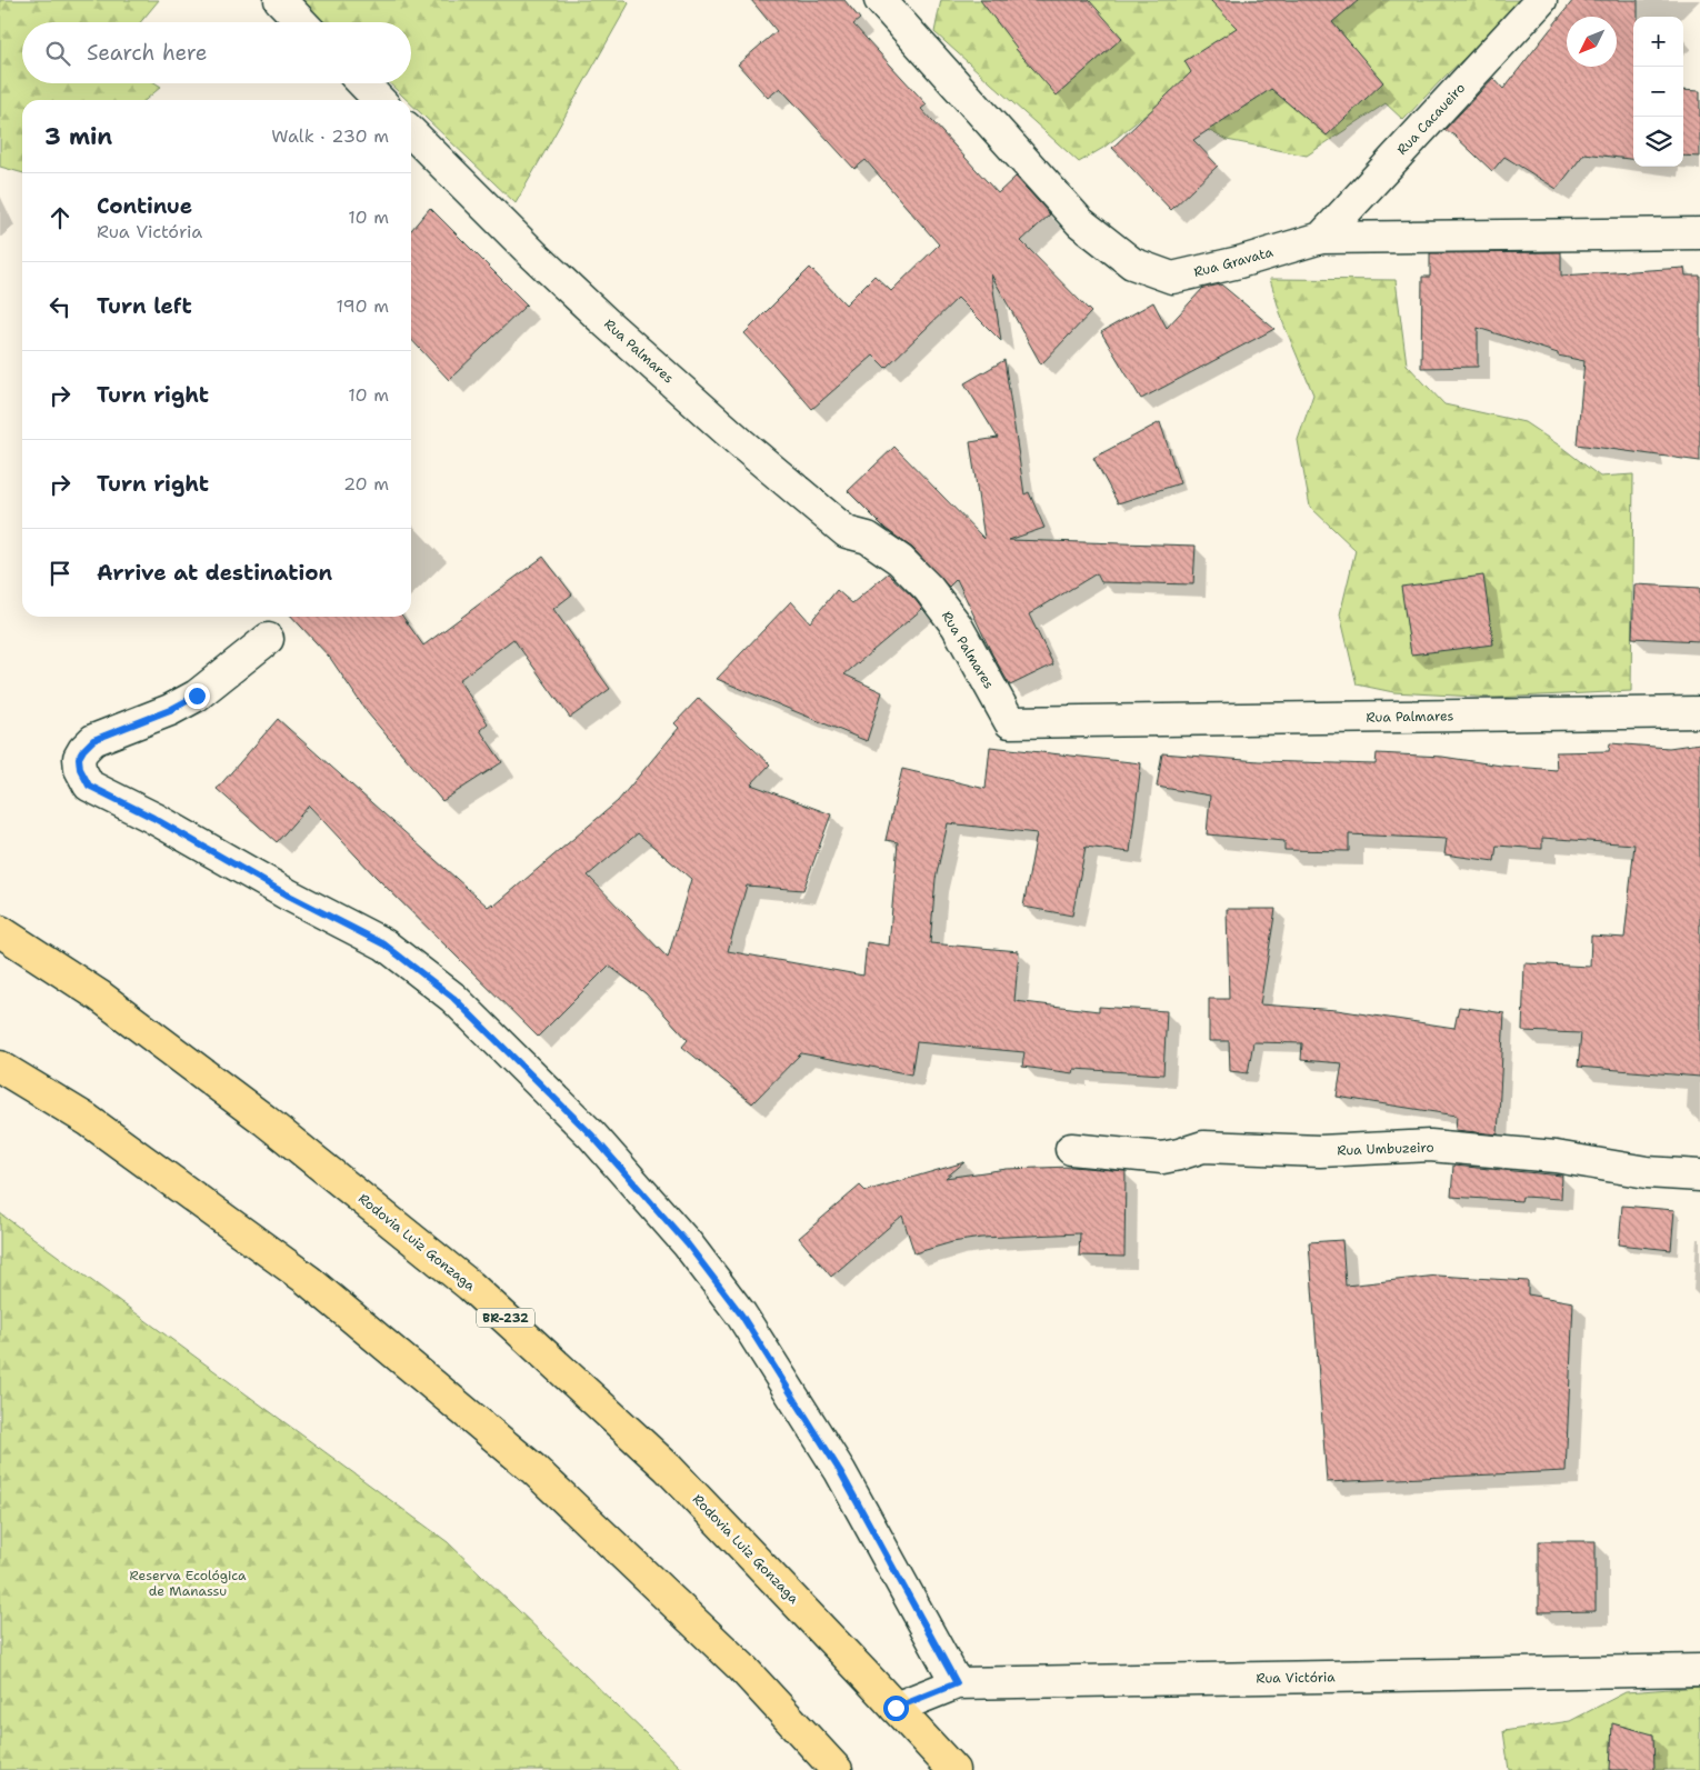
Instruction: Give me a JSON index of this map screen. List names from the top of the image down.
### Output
{
  "streets": {
    "highway": ["Rodovia Luiz Gonzaga", "BR-232"],
    "street": [
      "Rua Cacaueiro",
      "Rua Gravata",
      "Rua Palmares",
      "Rua Umbuzeiro",
      "Rua Victória"
    ]
  },
  "crossings": [
    ["Rua Cacaueiro", "Rua Gravata"],
    ["Rodovia Luiz Gonzaga", "Rua Victória"]
  ],
  "parks": ["Reserva Ecológica de Manassu"],
  "north": "bottom left",
  "page": {
    "map_buttons": ["+", "−"],
    "search": "Search here",
    "heading": ["3 min", "Walk · 230 m"],
    "list": [
      ["Continue", "Rua Victória", "10 m"],
      ["Turn left", "190 m"],
      ["Turn right", "10 m"],
      ["Turn right", "20 m"],
      "Arrive at destination"
    ]
  }
}
